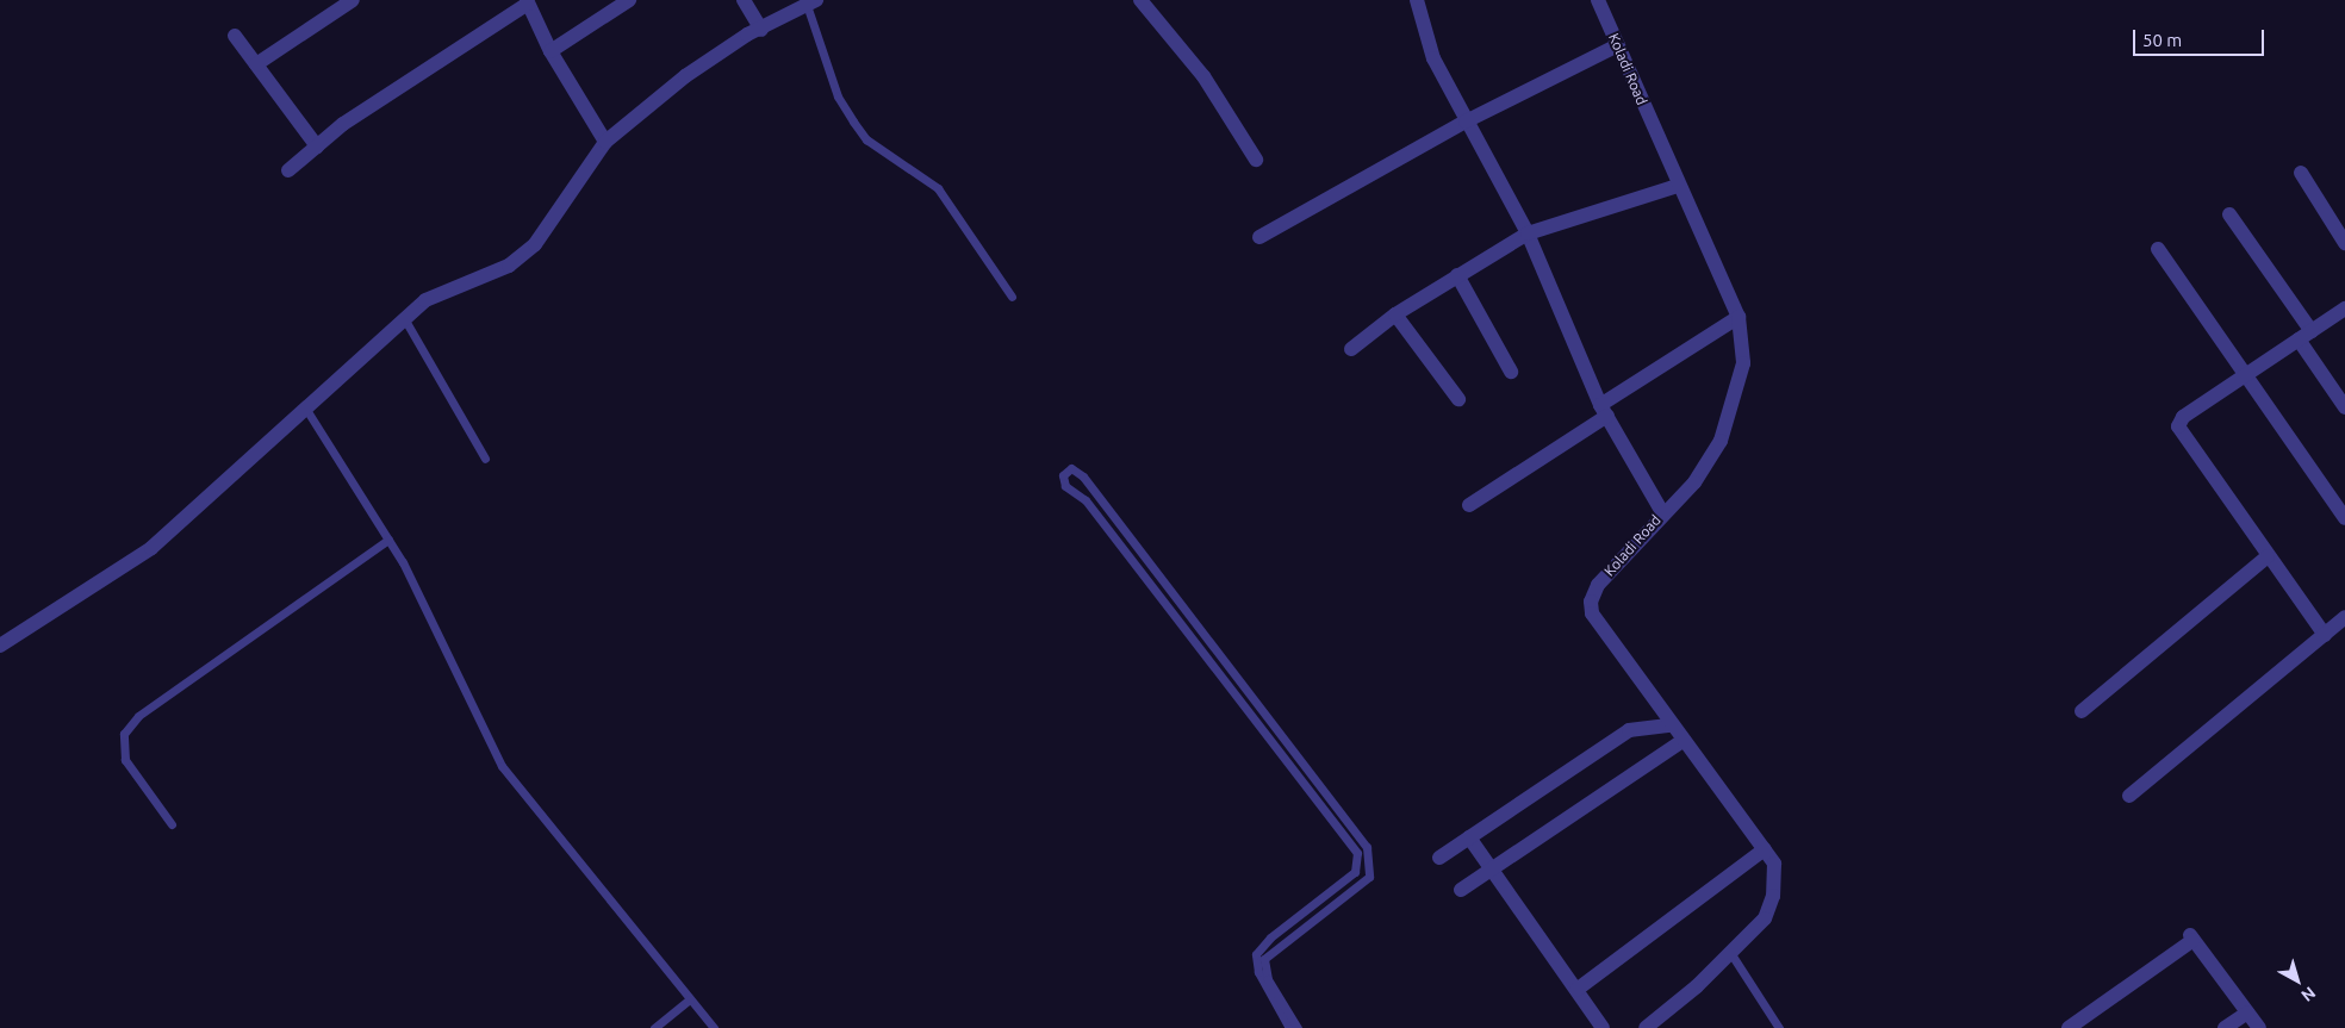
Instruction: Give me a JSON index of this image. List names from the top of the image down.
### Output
{
  "streets": {
    "street": ["Koladi Road"]
  },
  "scale_bar": "50 m",
  "north": "bottom right"
}
